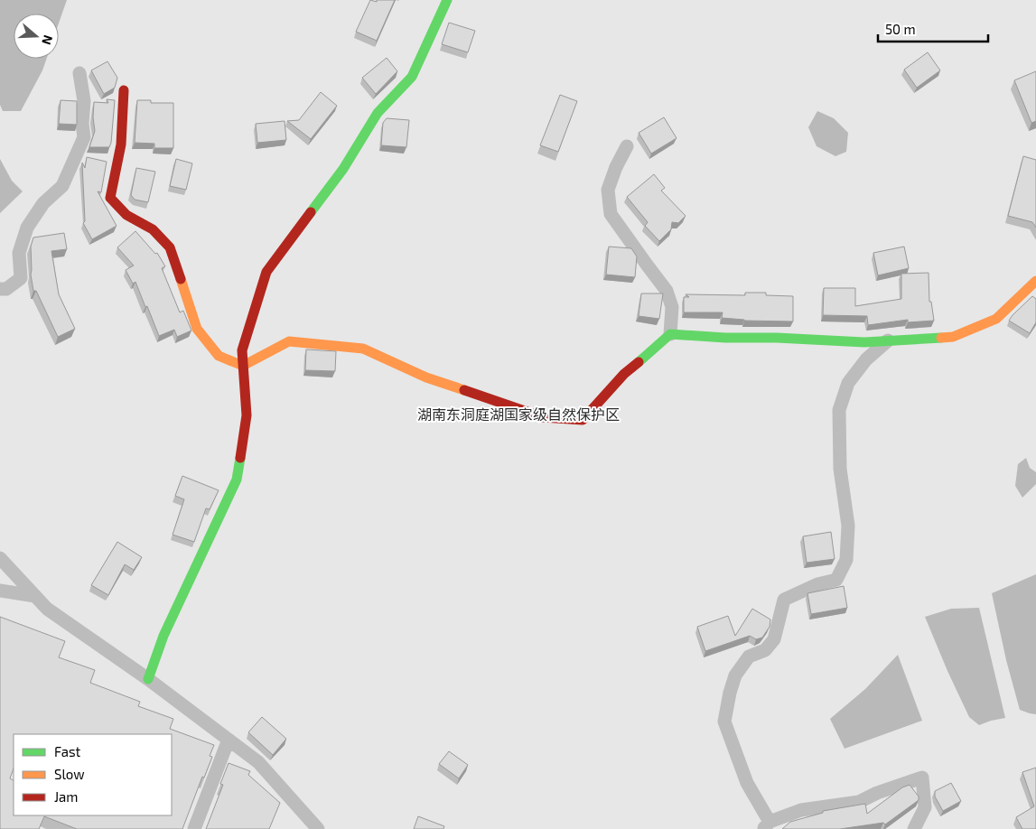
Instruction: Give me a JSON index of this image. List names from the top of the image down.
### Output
{
  "parks": ["湖南东洞庭湖国家级自然保护区"],
  "legend": ["Fast", "Slow", "Jam"],
  "scale_bar": "50 m",
  "north": "right"
}
